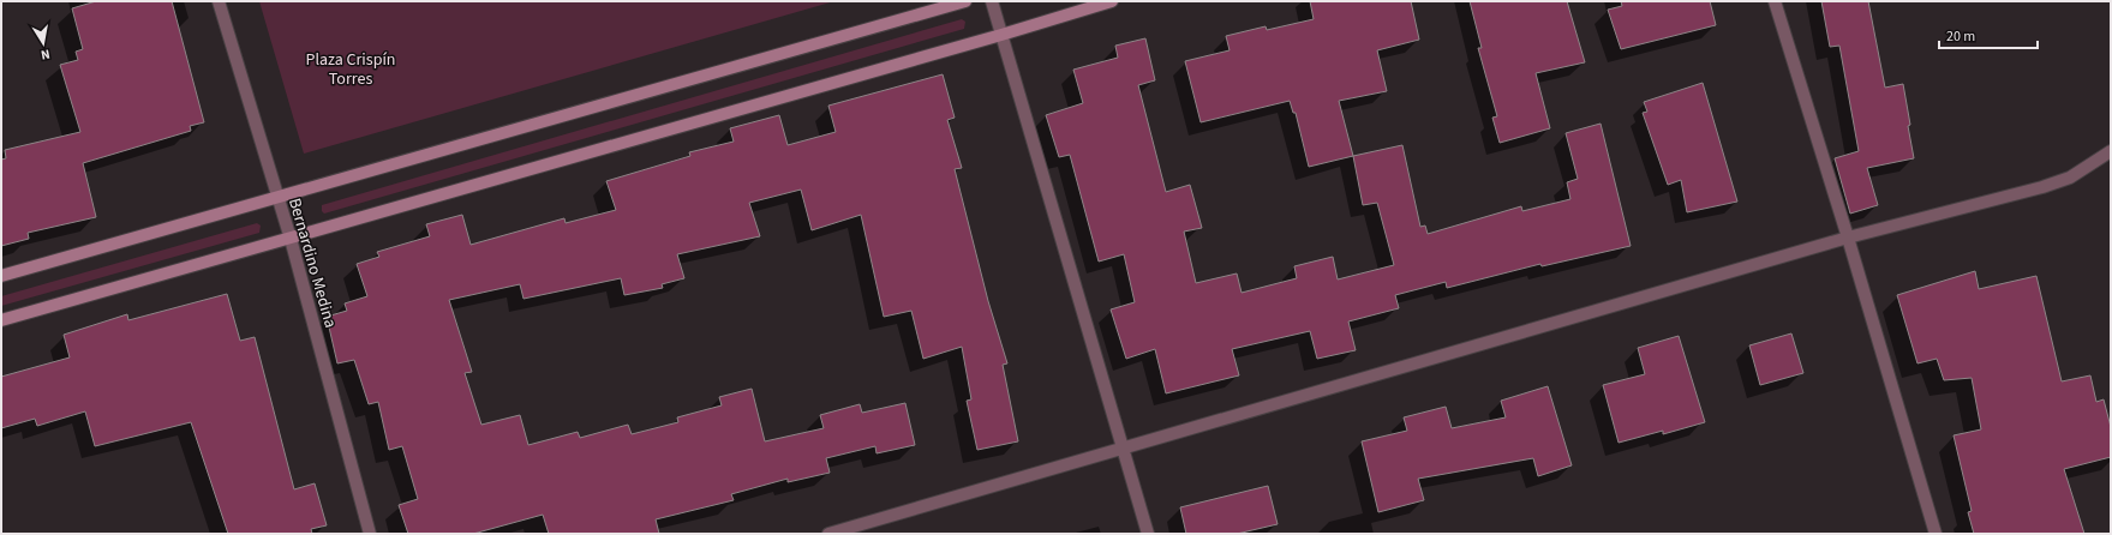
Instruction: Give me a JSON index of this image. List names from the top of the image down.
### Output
{
  "streets": {
    "street": ["Bernardino Medina"]
  },
  "parks": ["Plaza Crispín Torres"],
  "scale_bar": "20 m",
  "north": "bottom"
}
